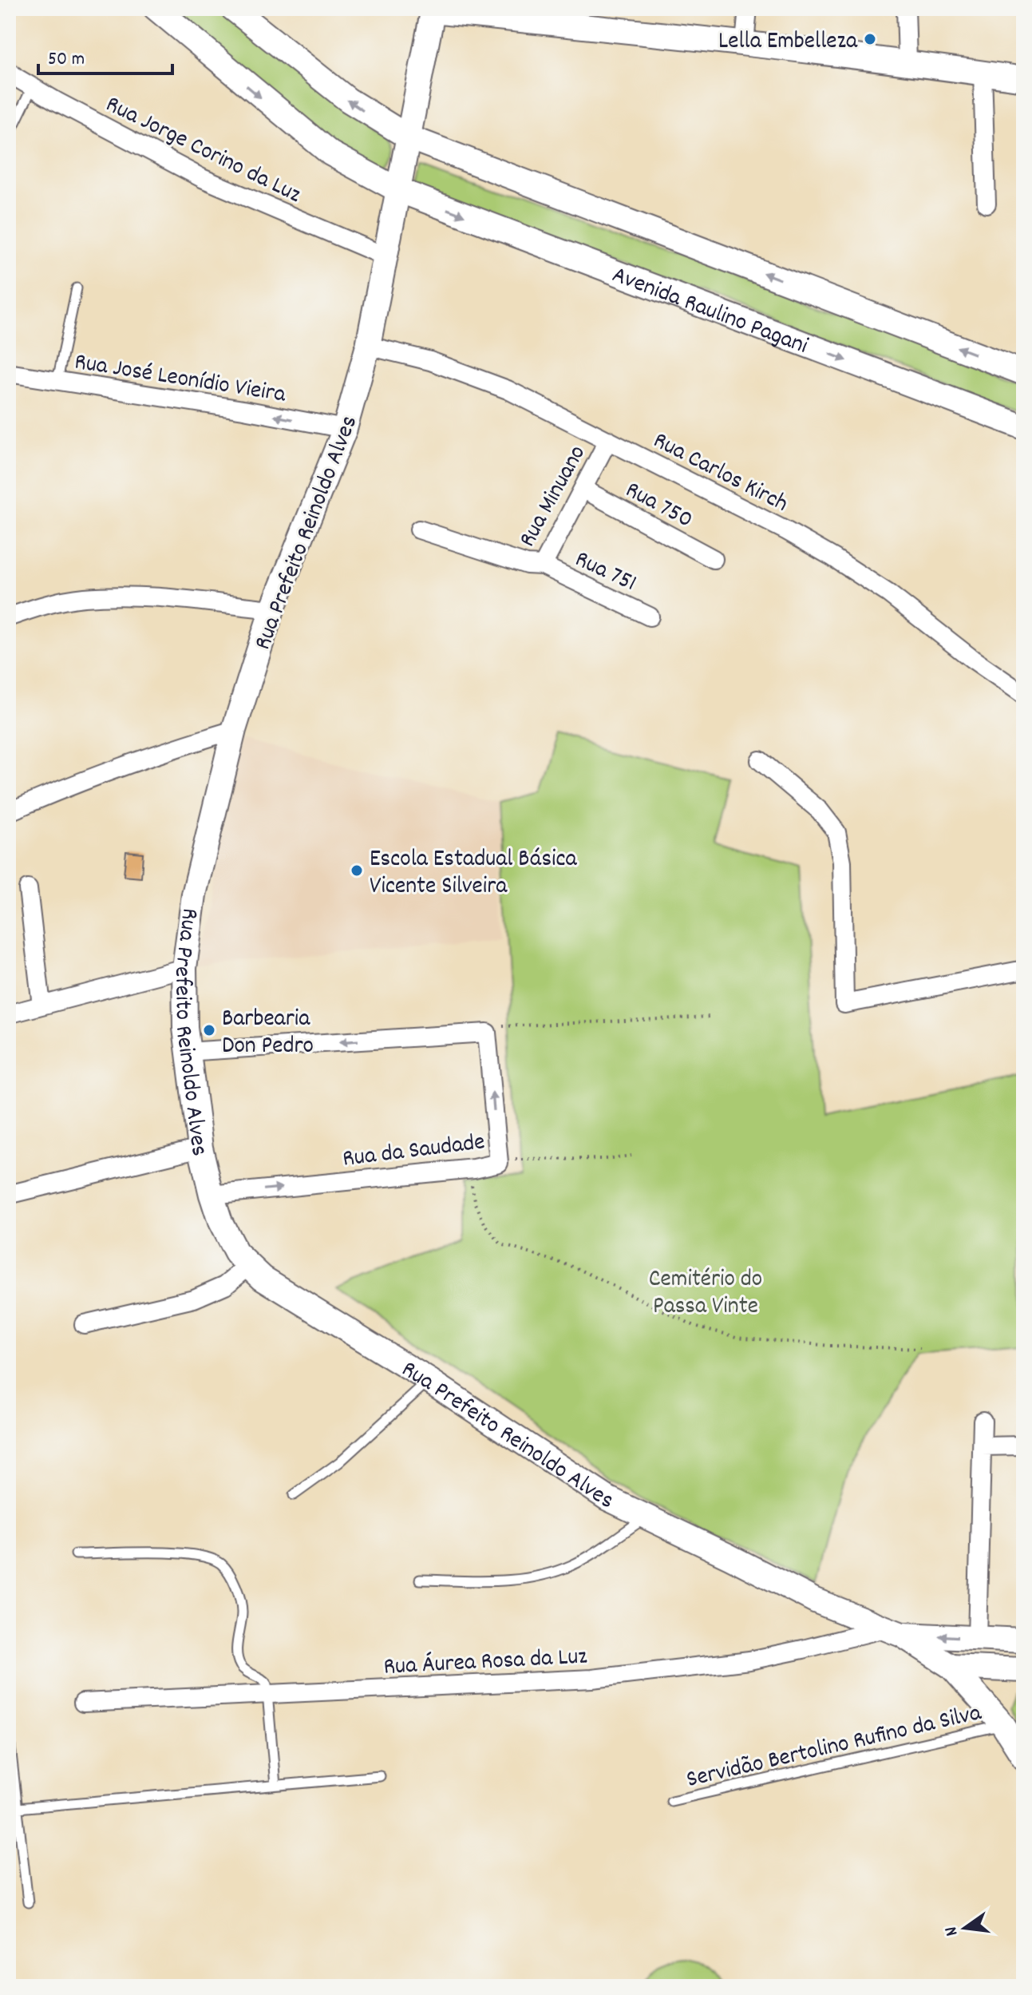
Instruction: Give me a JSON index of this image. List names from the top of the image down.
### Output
{
  "streets": {
    "main road": ["Avenida Raulino Pagani", "Rua Prefeito Reinoldo Alves"],
    "street": [
      "Rua Jorge Corino da Luz",
      "Rua José Leonídio Vieira",
      "Rua Carlos Kirch",
      "Rua Minuano",
      "Rua 750",
      "Rua 751",
      "Rua da Saudade",
      "Rua Áurea Rosa da Luz"
    ],
    "lane": ["Servidão Bertolino Rufino da Silva"]
  },
  "crossings": [
    ["Rua Jorge Corino da Luz", "Rua Prefeito Reinoldo Alves"],
    ["Avenida Raulino Pagani", "Rua Prefeito Reinoldo Alves"],
    ["Rua José Leonídio Vieira", "Rua Prefeito Reinoldo Alves"],
    ["Rua Carlos Kirch", "Rua Minuano"],
    ["Rua Carlos Kirch", "Rua Prefeito Reinoldo Alves"],
    ["Rua Minuano", "Rua 750"],
    ["Rua Minuano", "Rua 751"],
    ["Rua Prefeito Reinoldo Alves", "Rua da Saudade"],
    ["Rua Prefeito Reinoldo Alves", "Rua Áurea Rosa da Luz"]
  ],
  "one_way": ["Rua José Leonídio Vieira"],
  "parks": ["Cemitério do Passa Vinte"],
  "places": ["Lella Embelleza", "Escola Estadual Básica Vicente Silveira", "Barbearia Don Pedro"],
  "scale_bar": "50 m",
  "north": "left"
}
